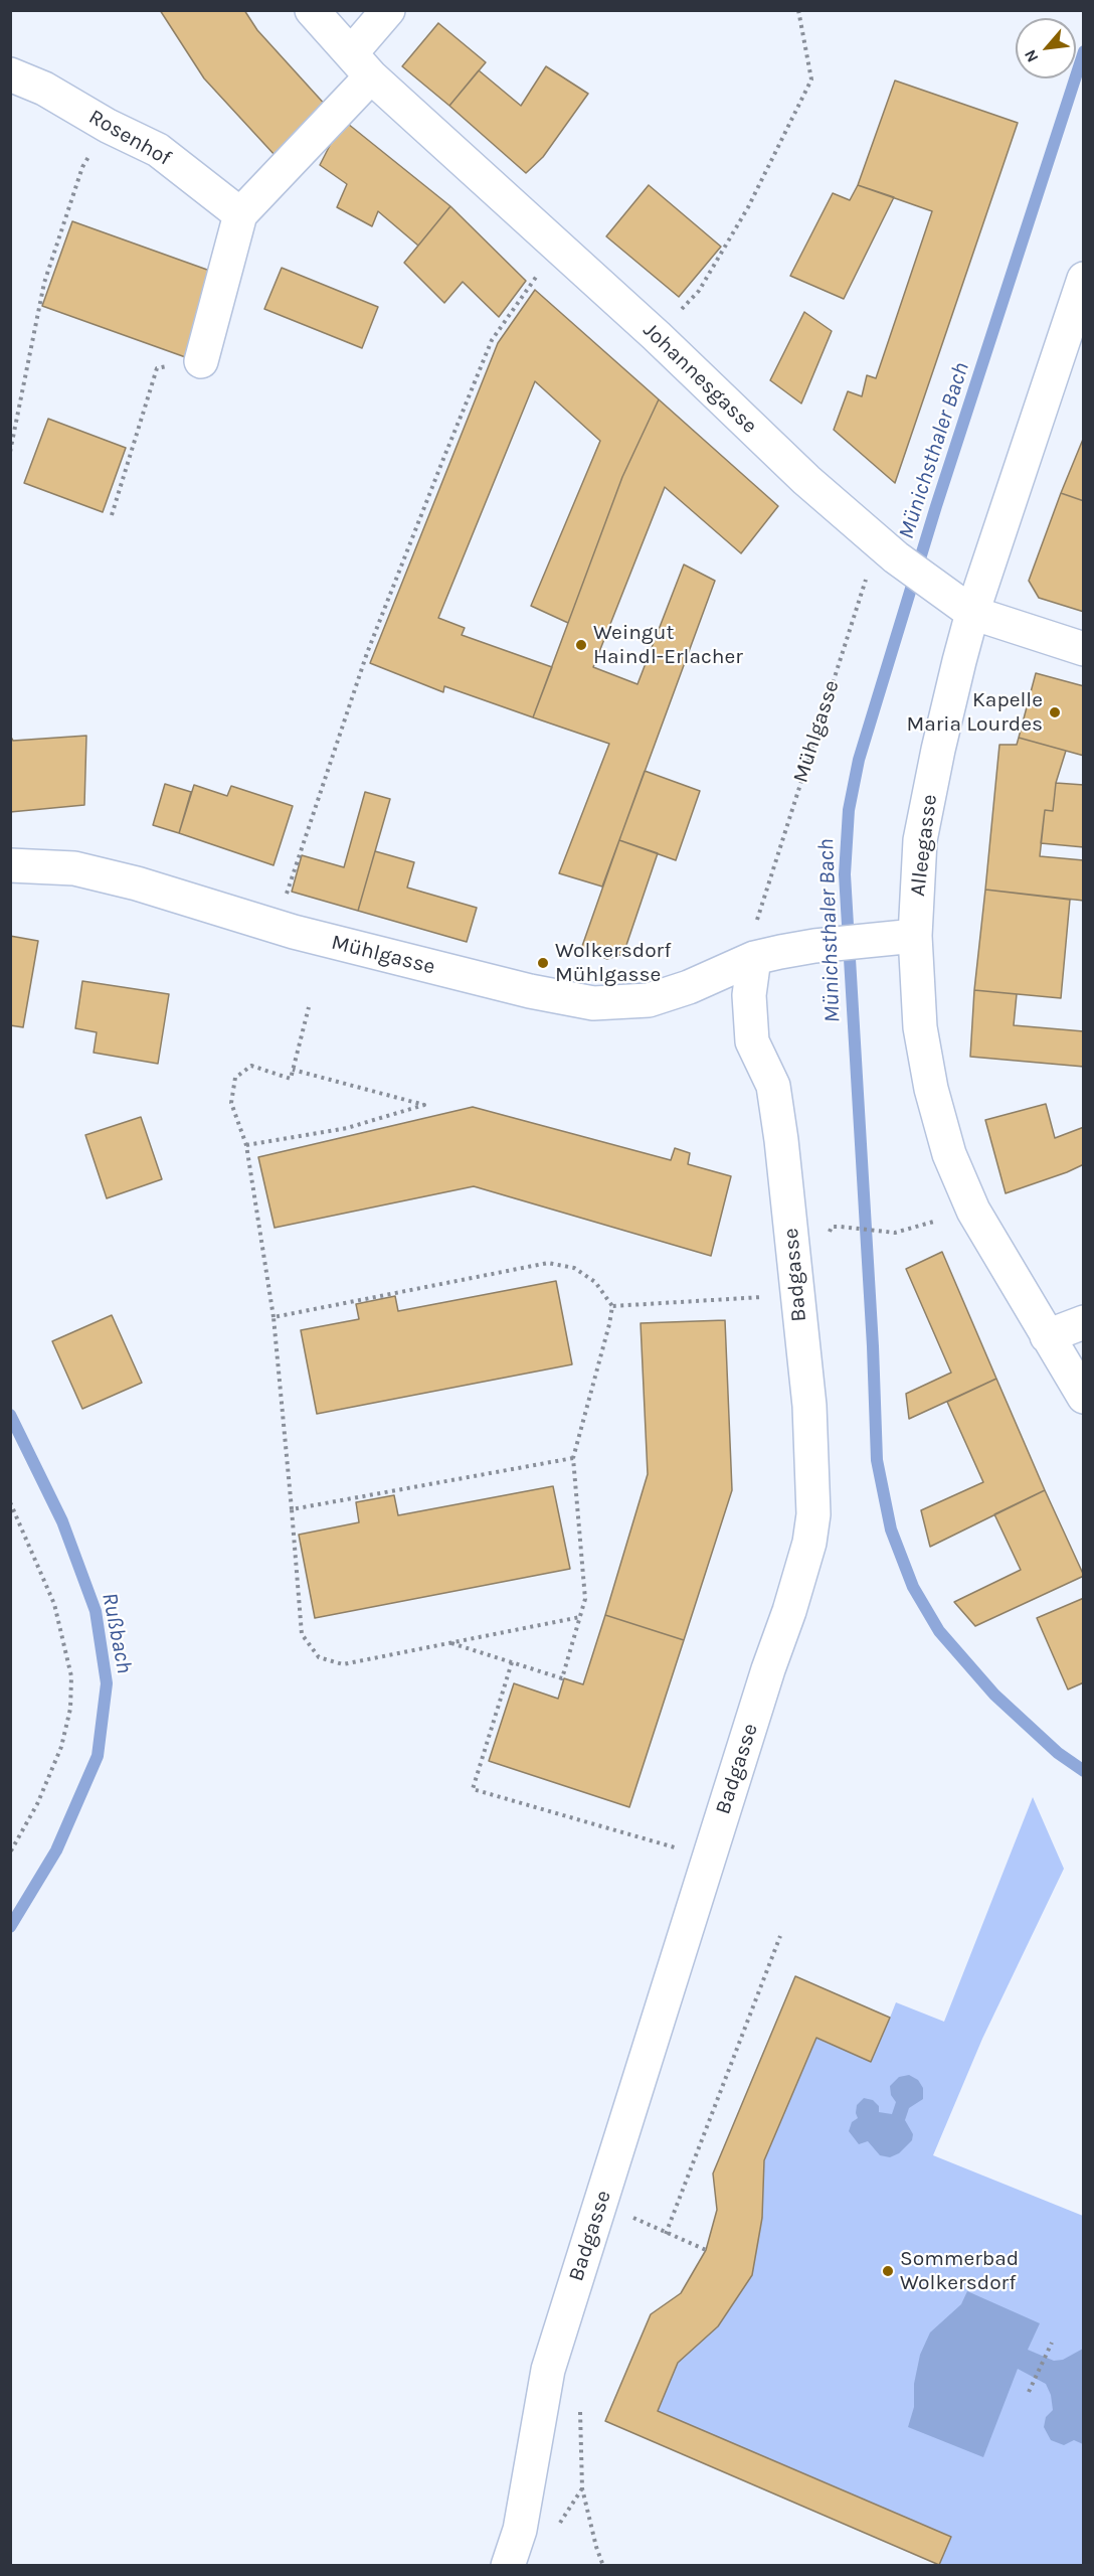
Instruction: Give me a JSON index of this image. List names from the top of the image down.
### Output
{
  "streets": {
    "street": [
      "Rosenhof",
      "Johannesgasse",
      "Mühlgasse",
      "Alleegasse",
      "Badgasse"
    ]
  },
  "crossings": [
    ["Johannesgasse", "Mühlgasse"],
    ["Johannesgasse", "Alleegasse"],
    ["Mühlgasse", "Alleegasse"],
    ["Mühlgasse", "Badgasse"]
  ],
  "water": ["Münichsthaler Bach", "Rußbach"],
  "places": [
    "Weingut Haindl-Erlacher",
    "Kapelle Maria Lourdes",
    "Wolkersdorf Mühlgasse",
    "Sommerbad Wolkersdorf"
  ],
  "north": "bottom left"
}
